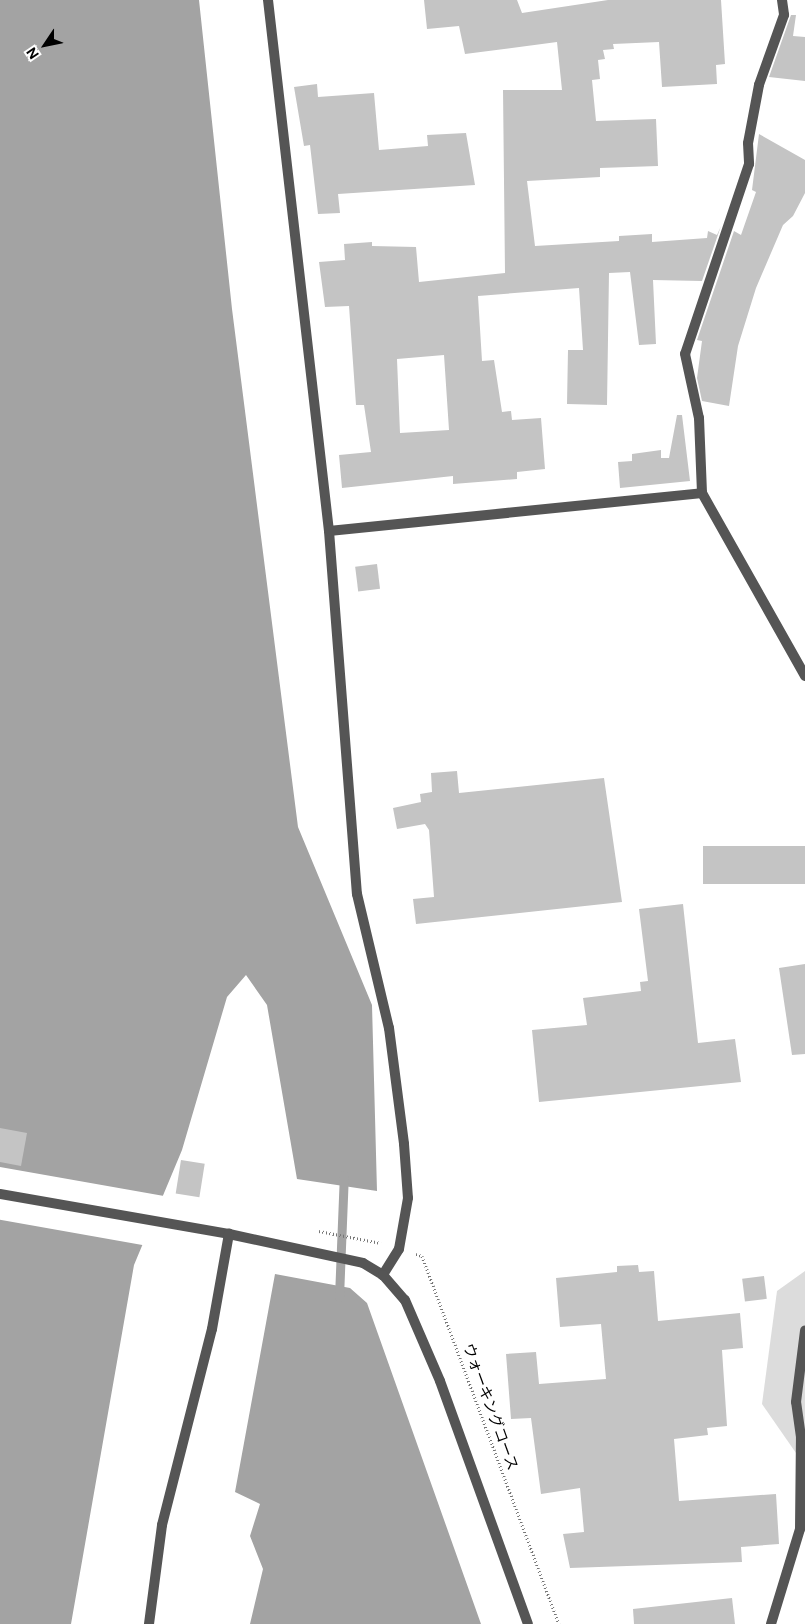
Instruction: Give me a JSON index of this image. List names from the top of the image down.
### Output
{
  "streets": {
    "path": ["ウォーキングコース"]
  },
  "north": "bottom left"
}
